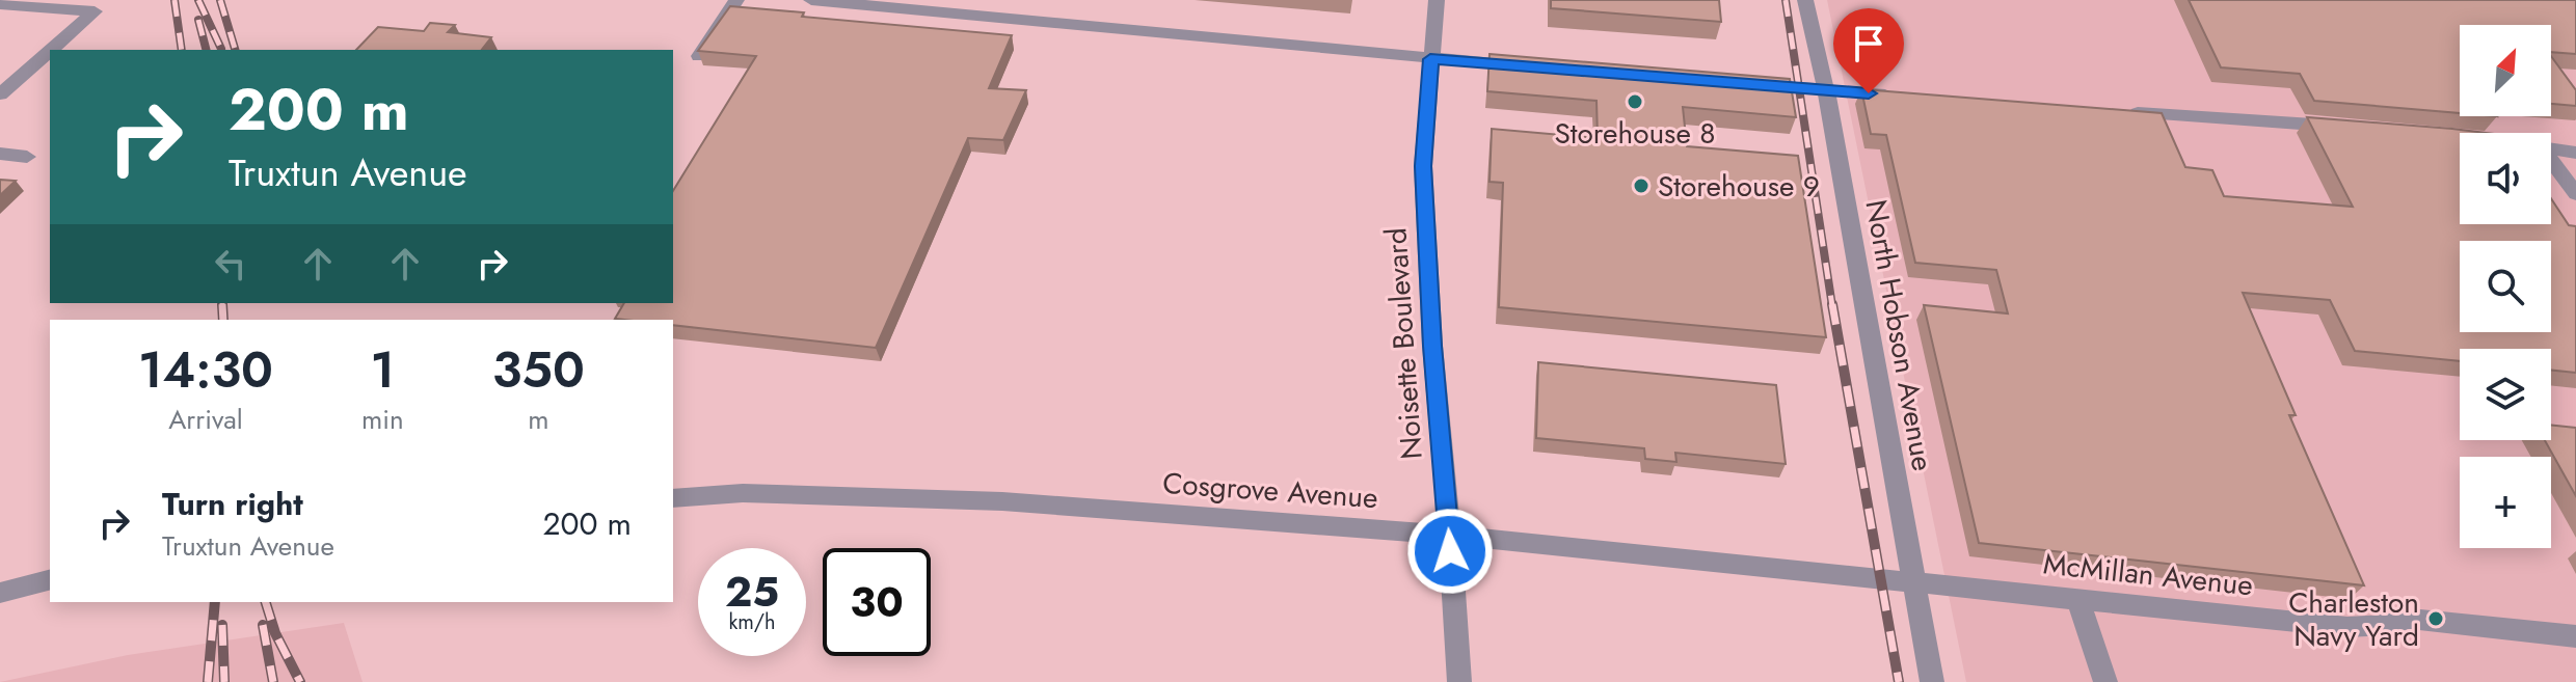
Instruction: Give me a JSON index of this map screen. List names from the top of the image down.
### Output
{
  "streets": {
    "street": [
      "North Hobson Avenue",
      "Noisette Boulevard",
      "Cosgrove Avenue",
      "McMillan Avenue"
    ]
  },
  "crossings": [
    ["North Hobson Avenue", "Cosgrove Avenue"],
    ["North Hobson Avenue", "McMillan Avenue"],
    ["Noisette Boulevard", "Cosgrove Avenue"],
    ["Cosgrove Avenue", "McMillan Avenue"]
  ],
  "places": ["Storehouse 8", "Storehouse 9", "Charleston Navy Yard"],
  "north": "top right",
  "page": {
    "map_buttons": "+",
    "turn": ["200 m", "Truxtun Avenue"],
    "eta": [
      "14:30",
      "Arrival",
      "1",
      "min",
      "350",
      "m"
    ],
    "list": [
      {
        "name": "Turn right",
        "note": "Truxtun Avenue",
        "value": "200 m"
      }
    ],
    "speed": "25 km/h",
    "limit": "30"
  }
}
